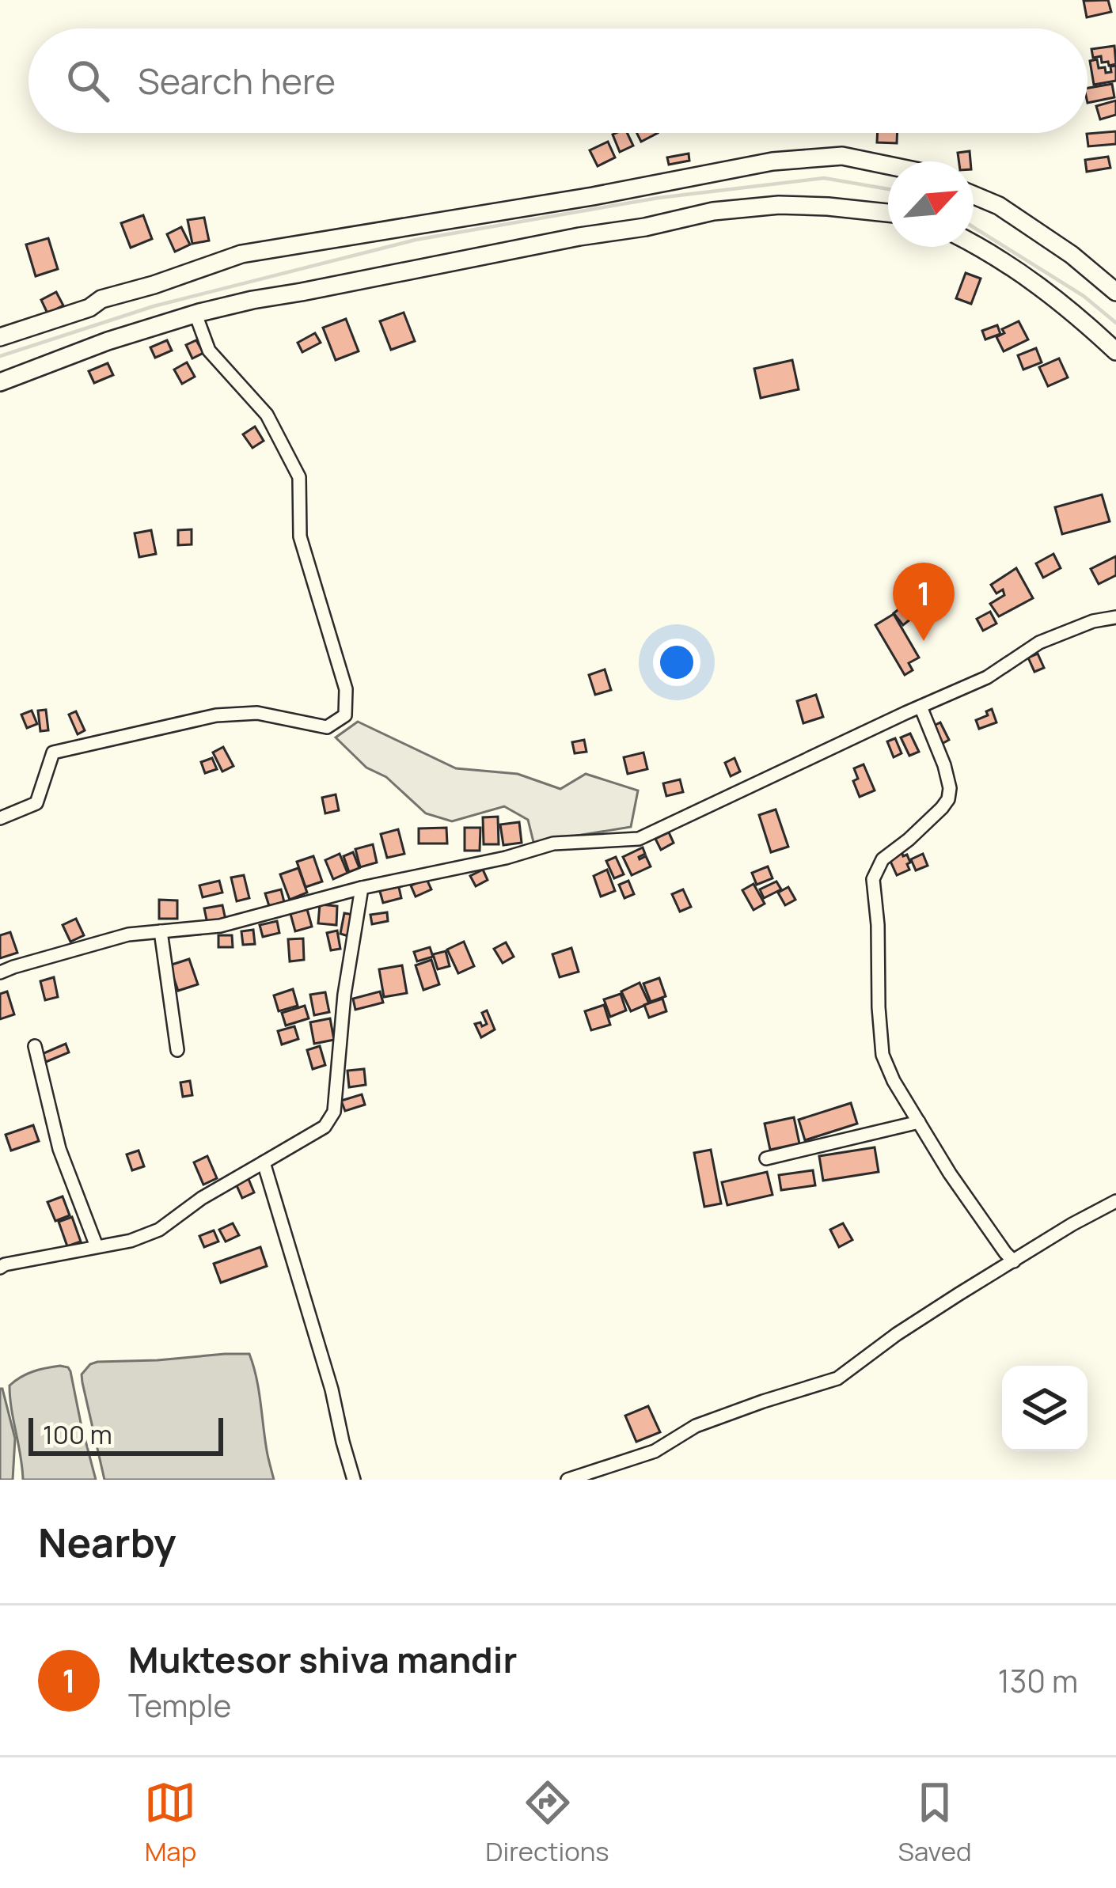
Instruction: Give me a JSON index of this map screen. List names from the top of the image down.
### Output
{
  "scale_bar": "100 m",
  "north": "top right",
  "page": {
    "search": "Search here",
    "pins": "1",
    "scale": "100 m",
    "heading": "Nearby",
    "list": [
      {
        "mark": "1",
        "name": "Muktesor shiva mandir",
        "note": "Temple",
        "value": "130 m"
      }
    ],
    "nav": ["Map", "Directions", "Saved"]
  }
}
